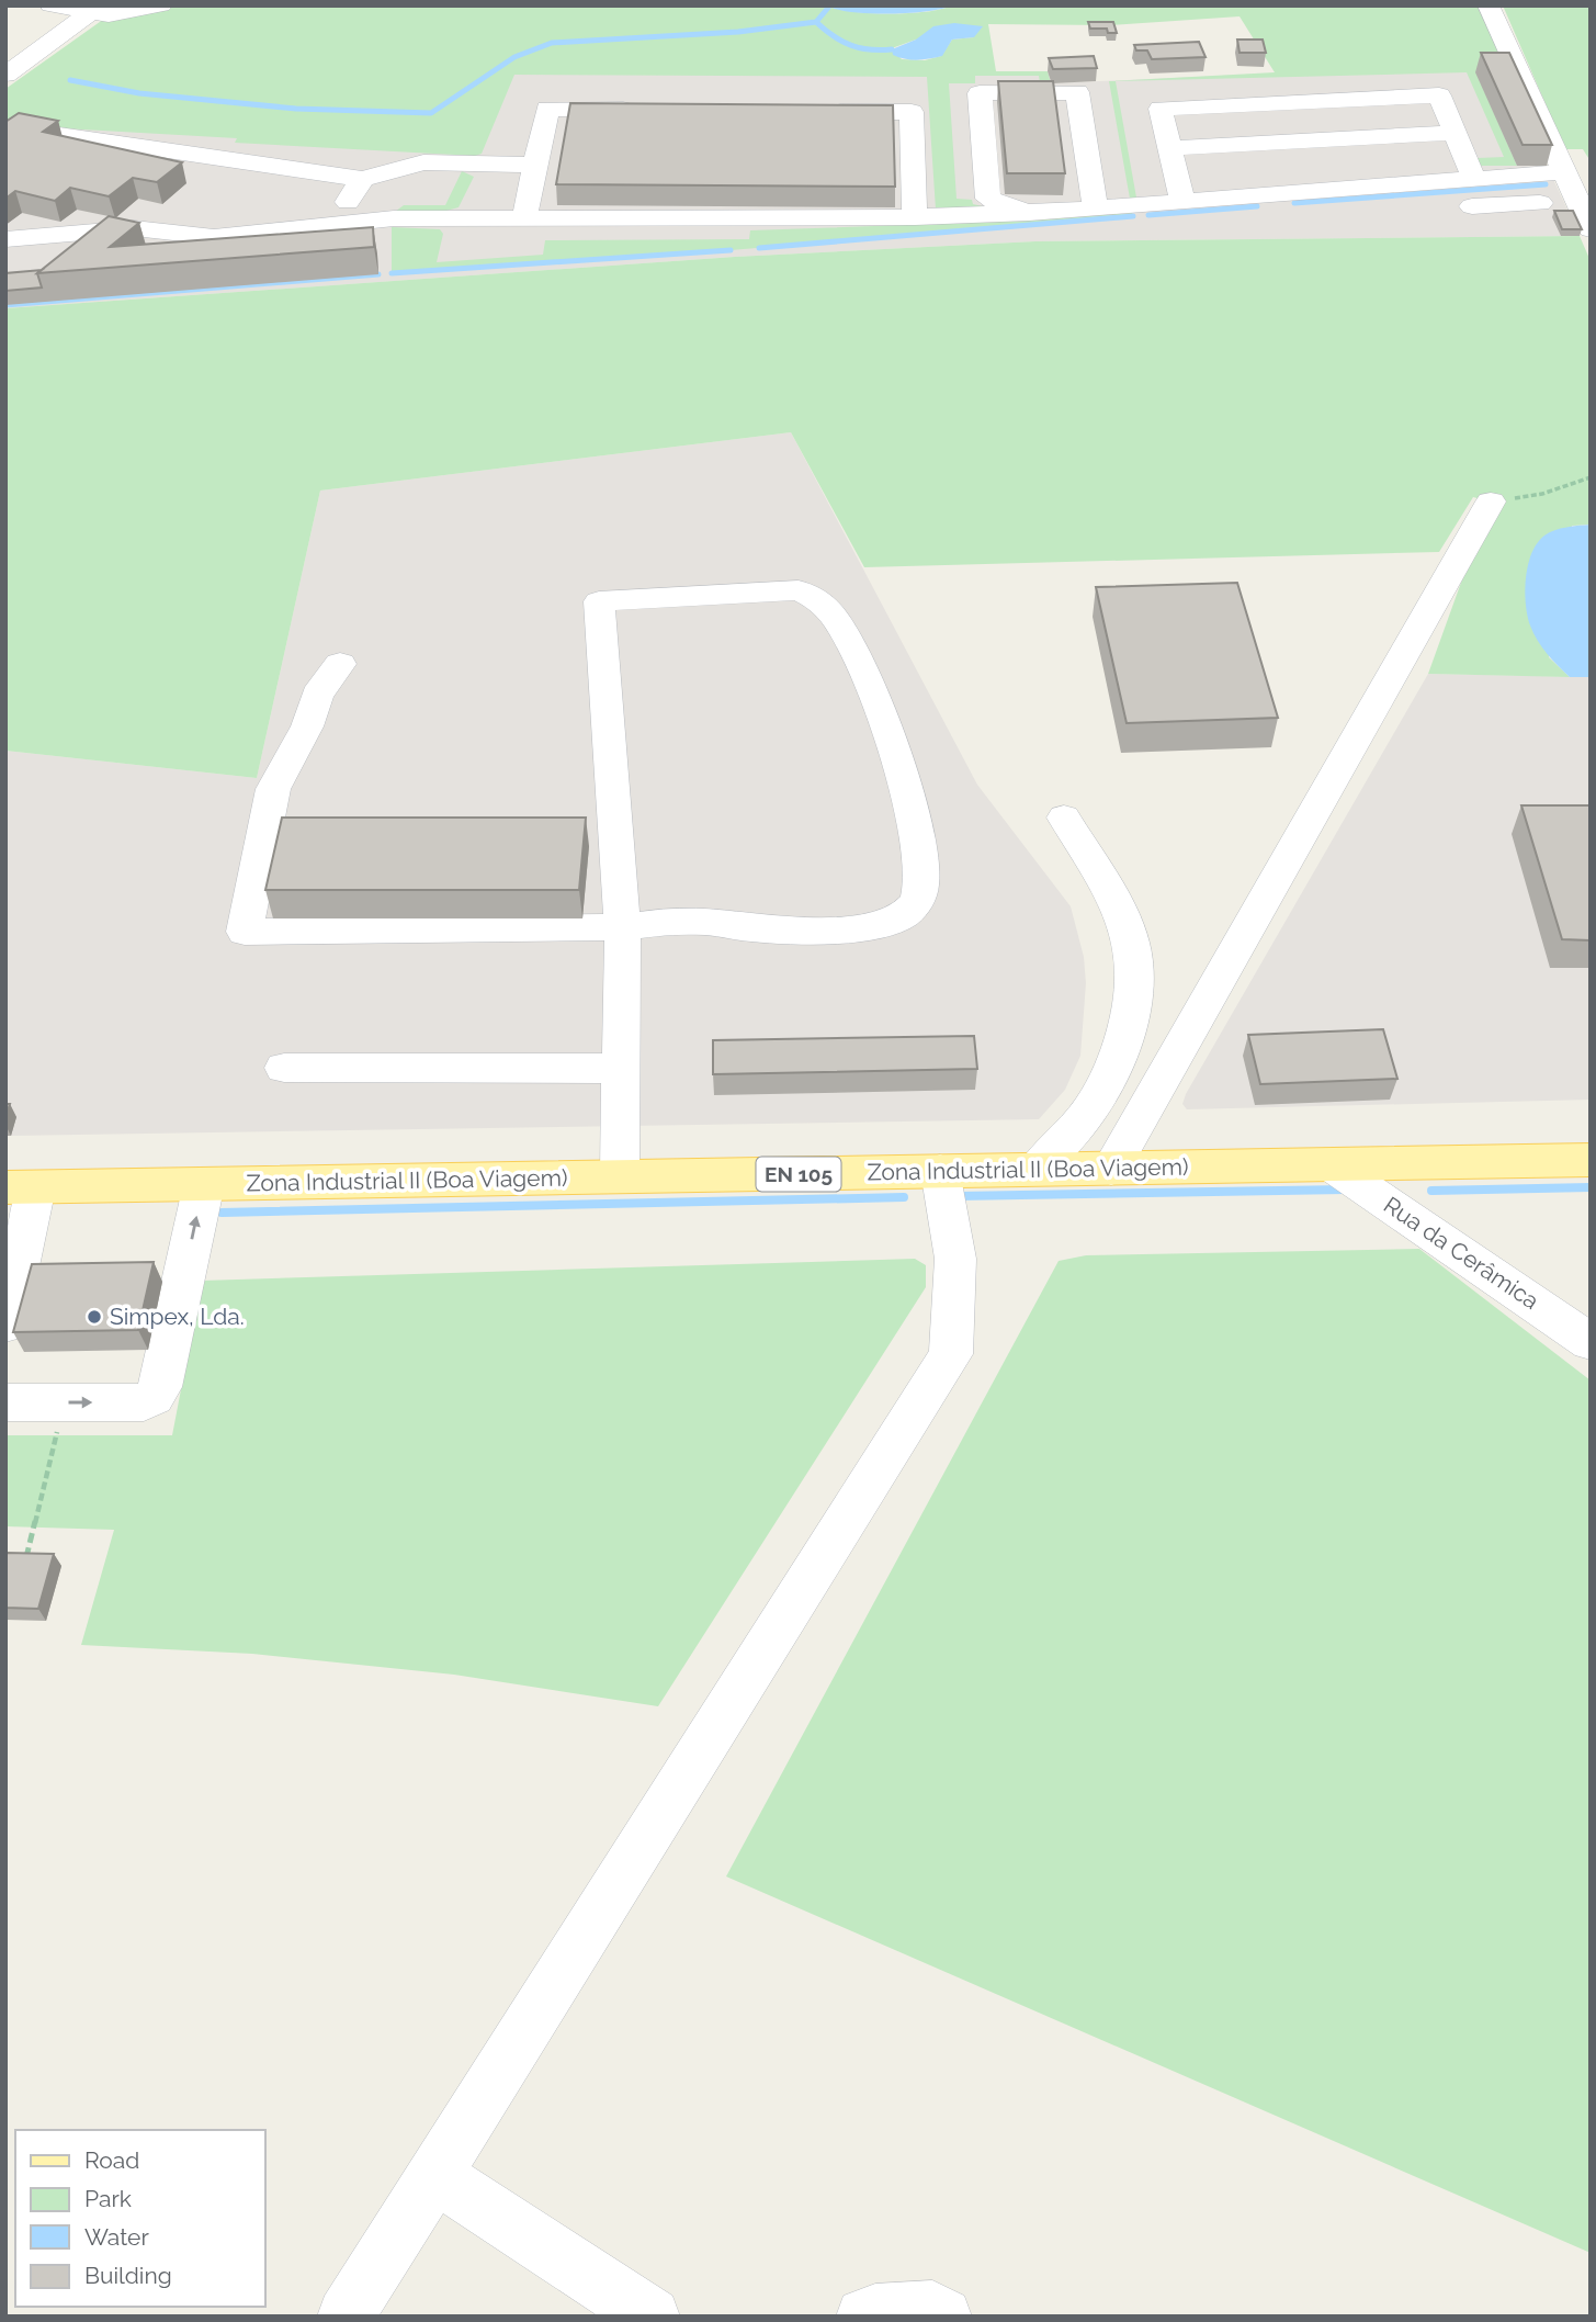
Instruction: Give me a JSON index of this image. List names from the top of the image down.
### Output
{
  "streets": {
    "main road": ["Zona Industrial II (Boa Viagem)", "EN 105"],
    "street": ["Rua da Cerâmica"]
  },
  "crossings": [
    ["Zona Industrial II (Boa Viagem)", "Rua da Cerâmica"]
  ],
  "places": ["Simpex, Lda."],
  "legend": [
    "Road",
    "Park",
    "Water",
    "Building"
  ]
}
